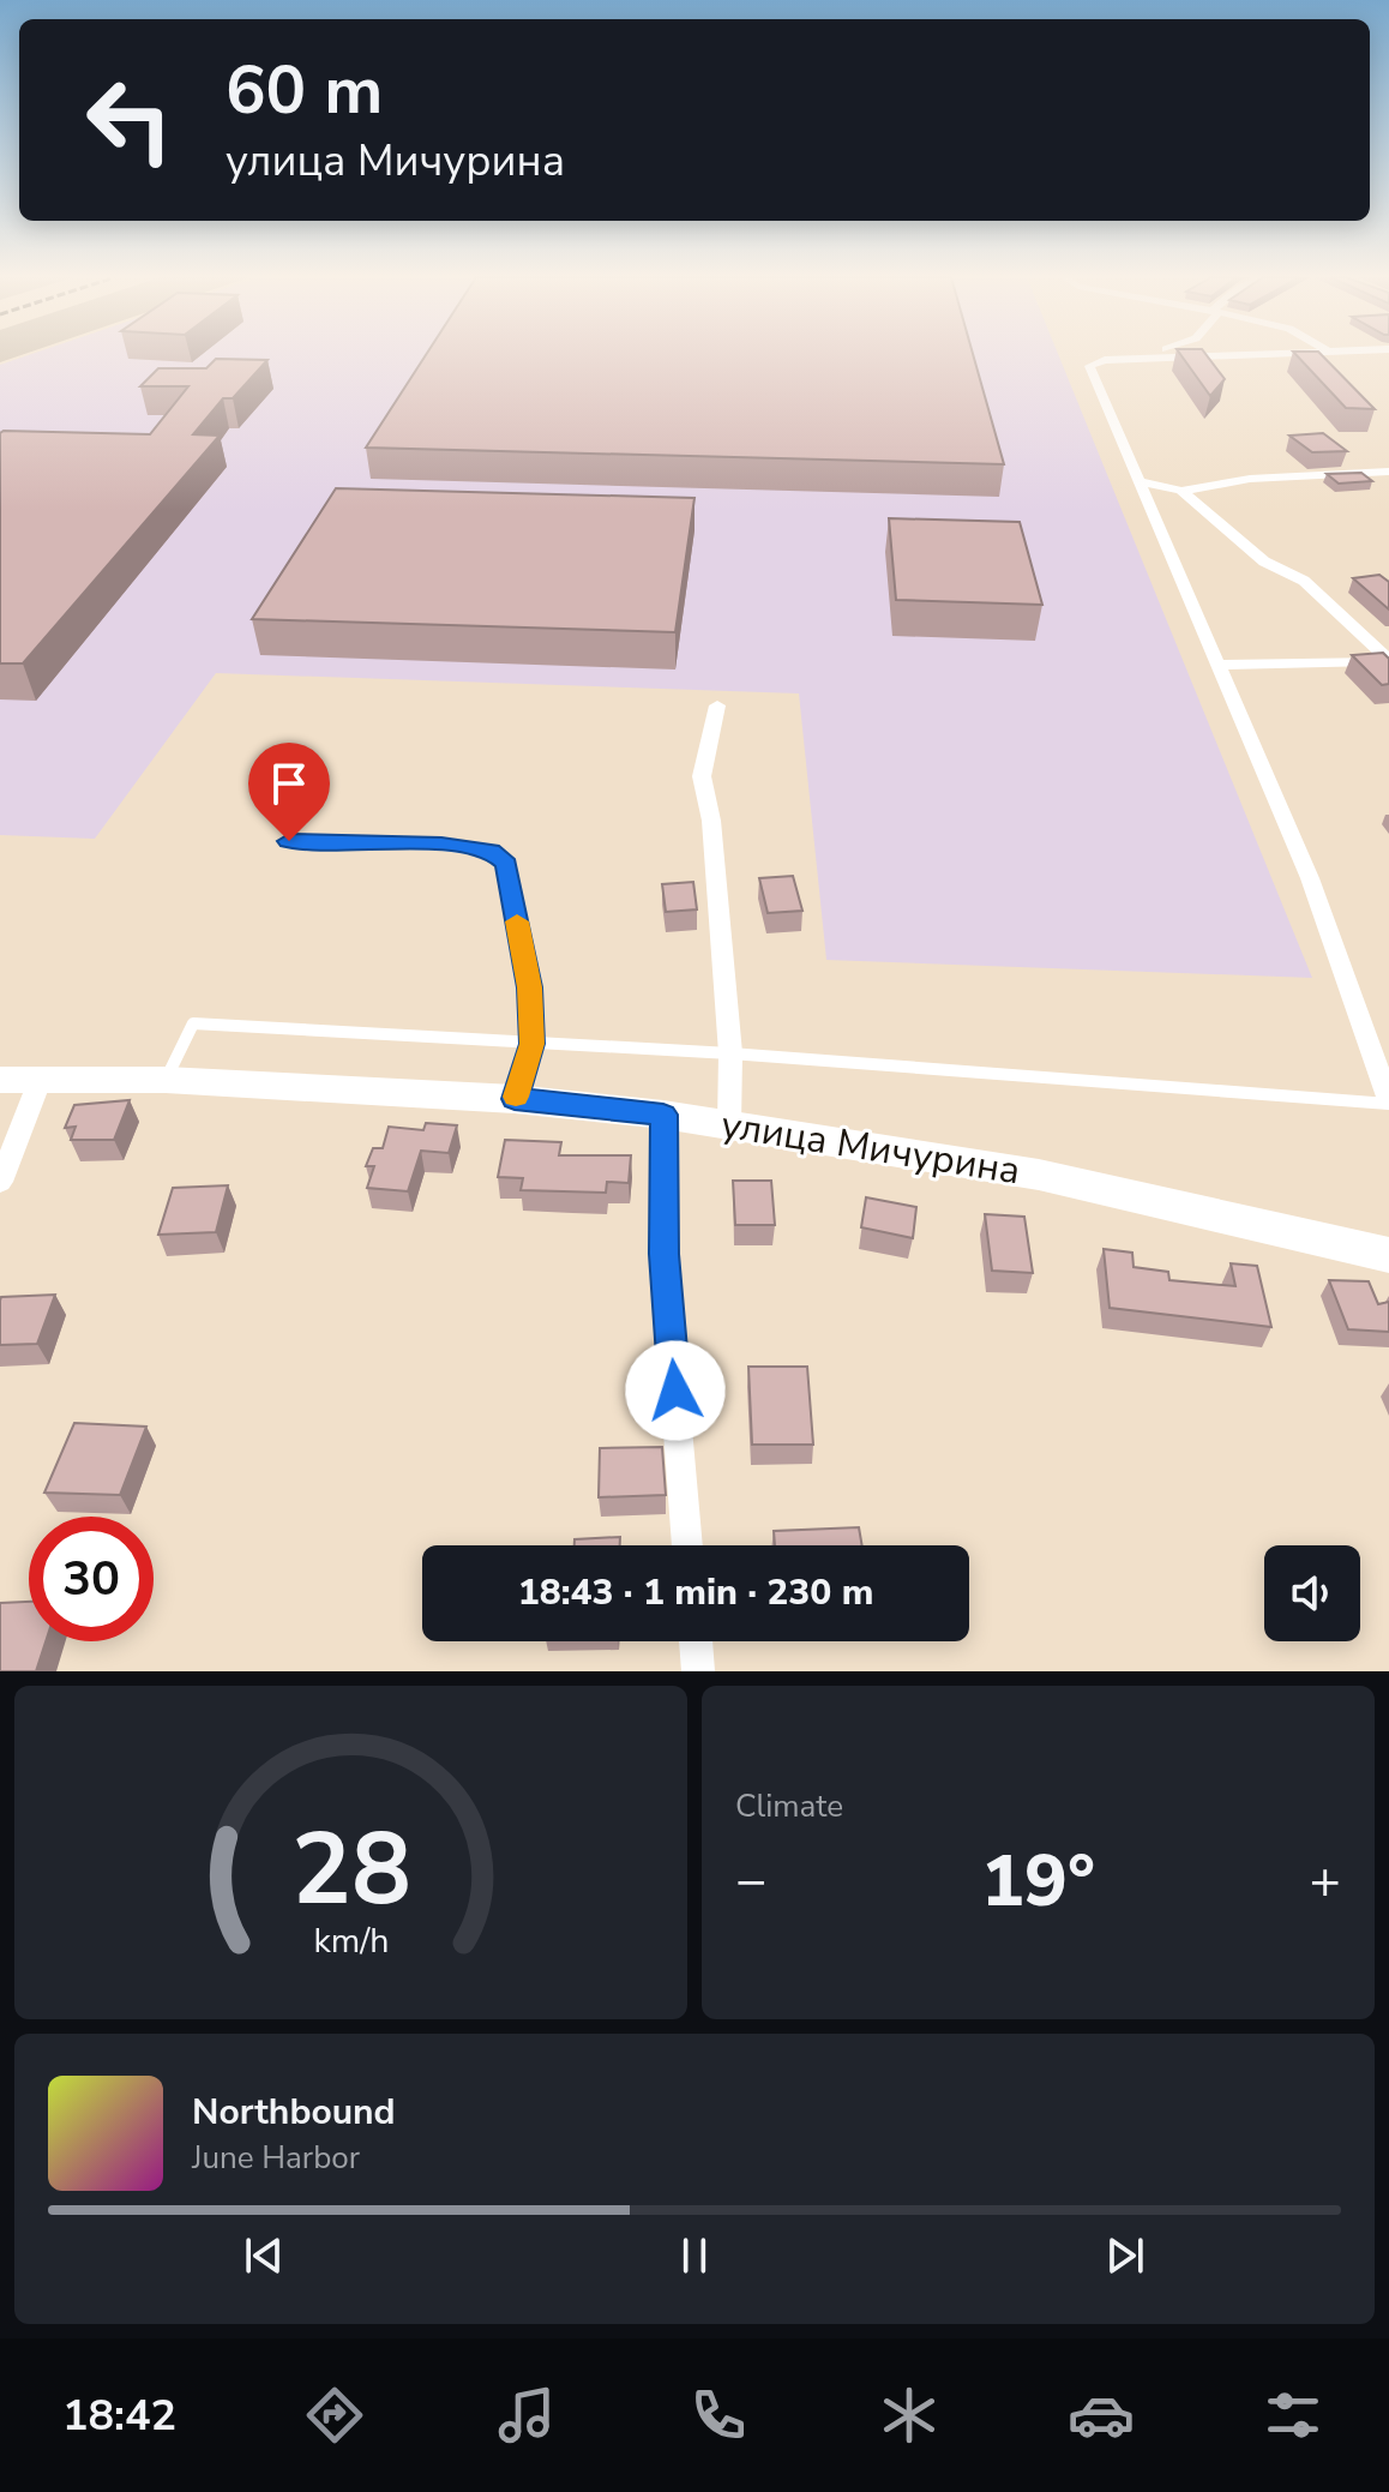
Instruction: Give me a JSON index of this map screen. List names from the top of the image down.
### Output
{
  "streets": {
    "main road": ["улица Мичурина"]
  },
  "page": {
    "turn": ["60 m", "улица Мичурина"],
    "limit": "30",
    "trip": "18:43 · 1 min · 230 m",
    "tile": "Climate",
    "heat": ["−", "19°", "+"],
    "song": ["Northbound", "June Harbor"],
    "tabs": "18:42",
    "gauge": ["28", "km/h"]
  }
}
